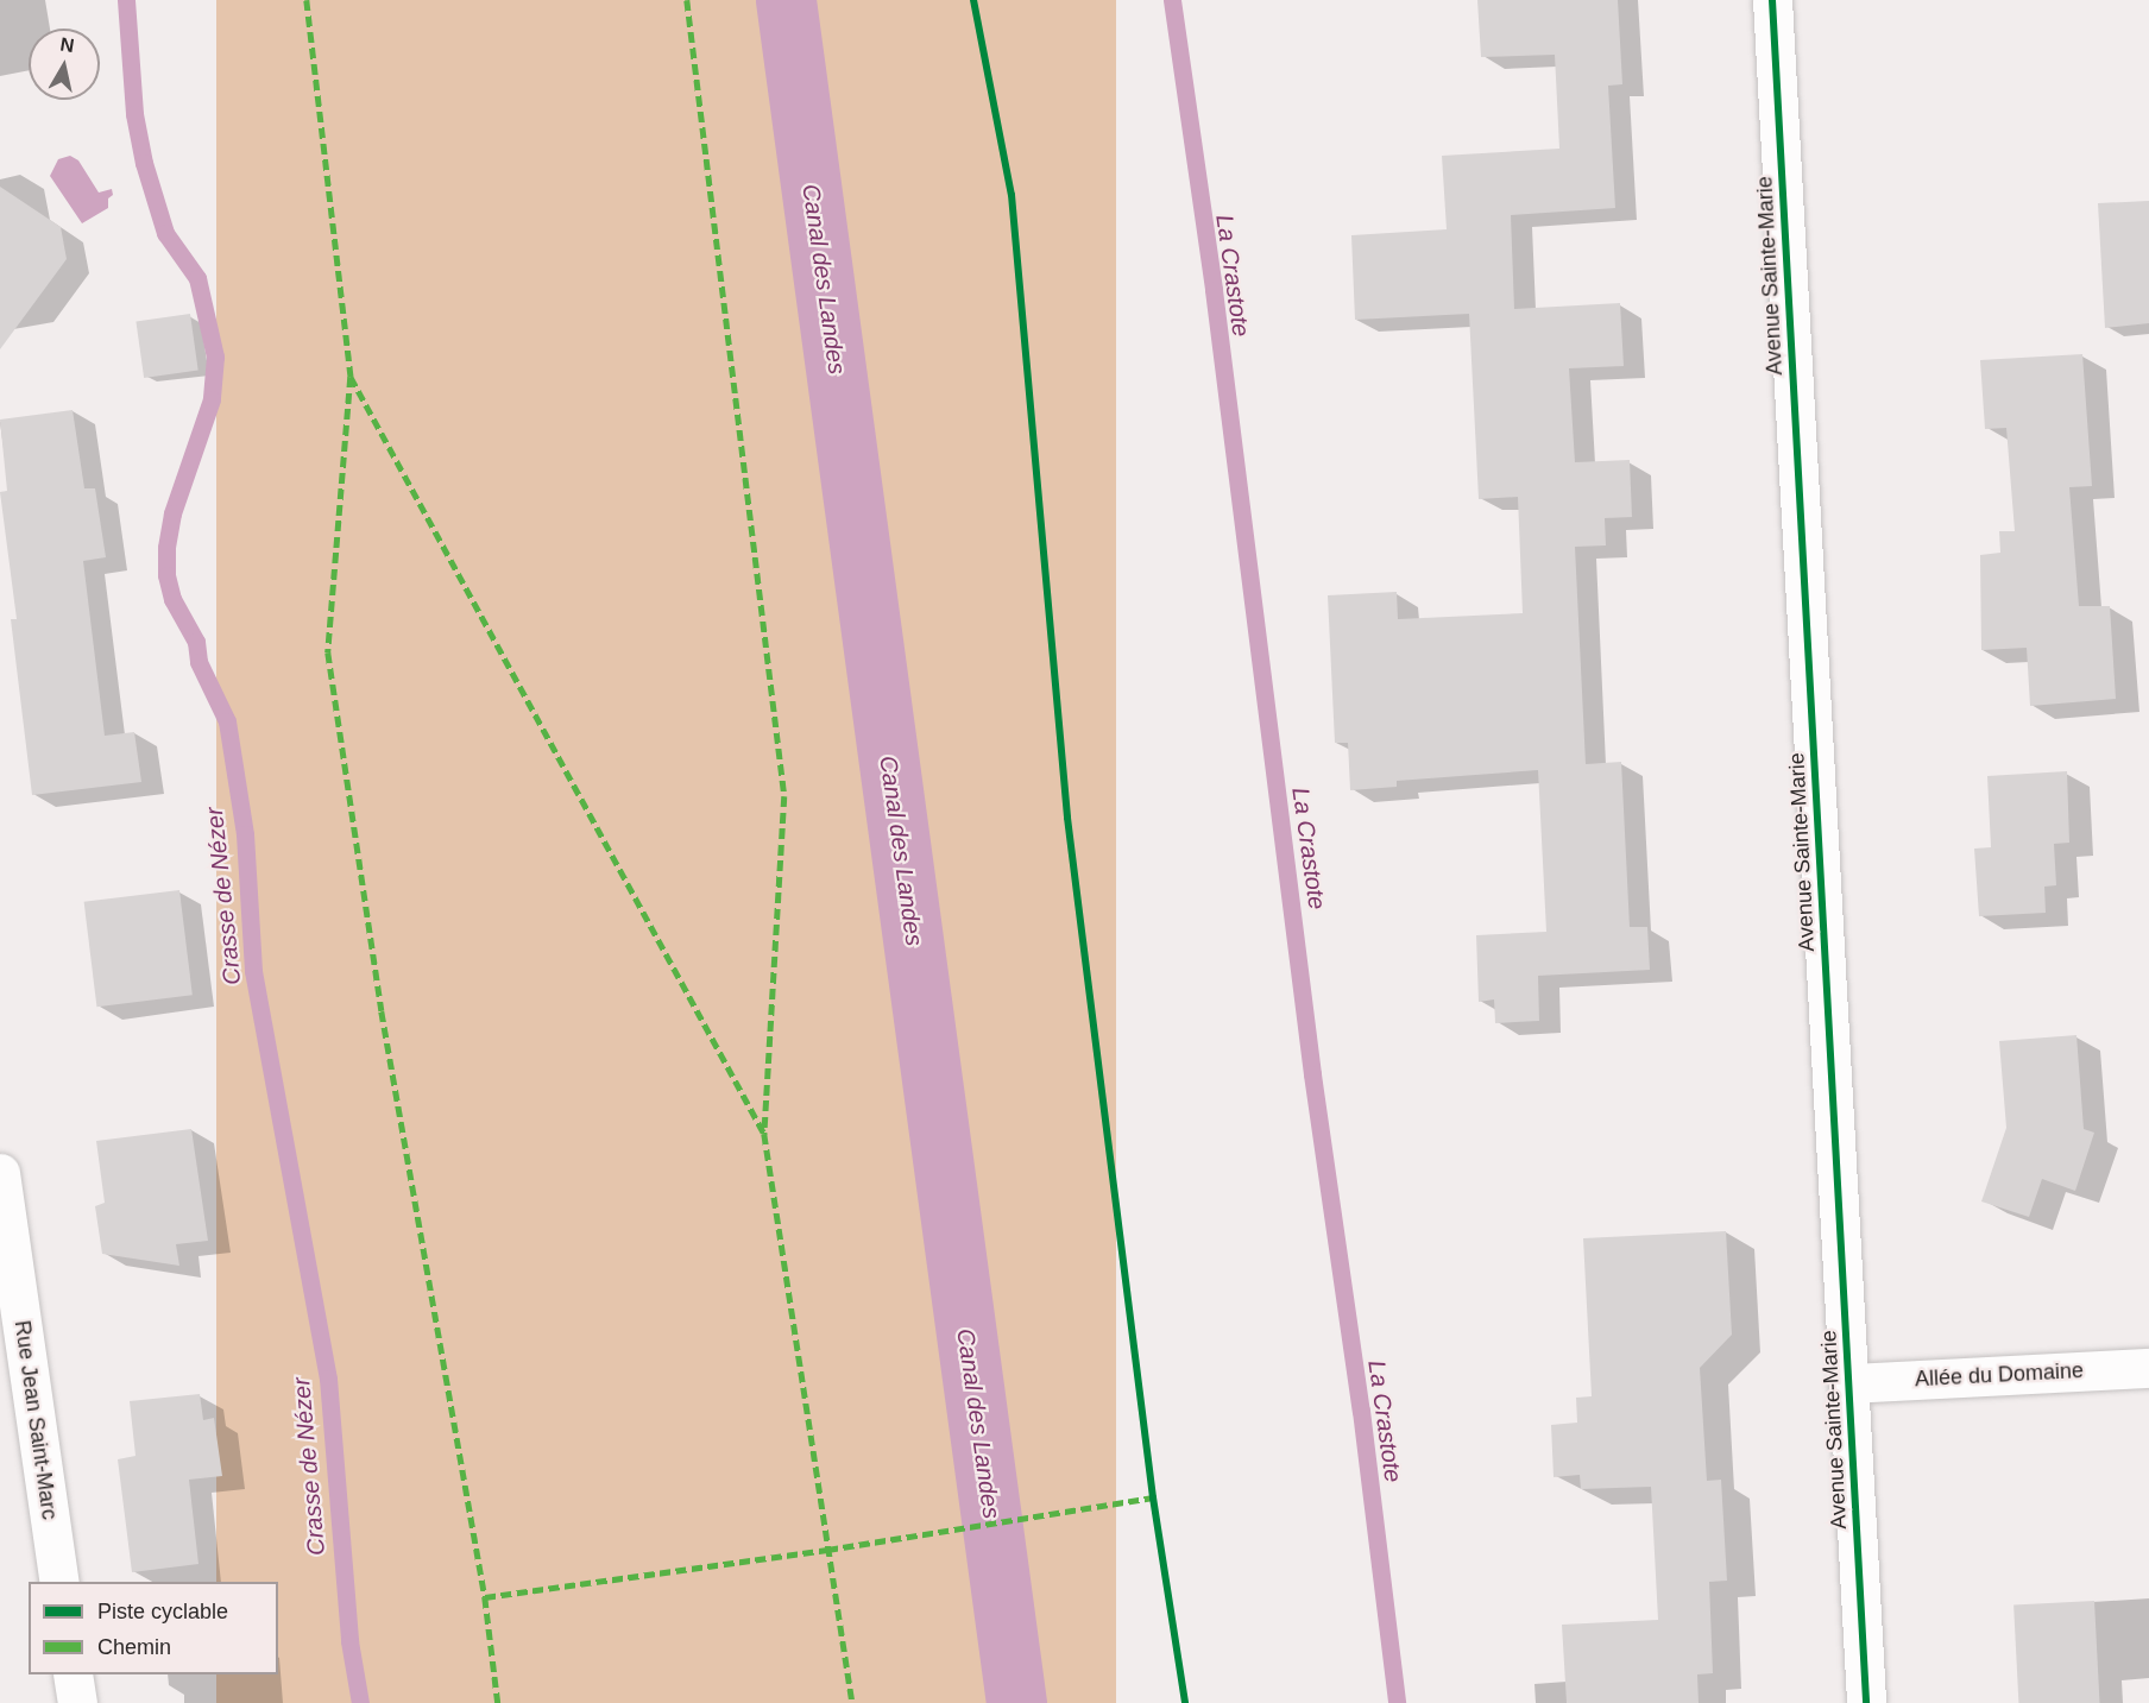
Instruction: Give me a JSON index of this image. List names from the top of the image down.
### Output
{
  "streets": {
    "street": ["Avenue Sainte-Marie", "Allée du Domaine", "Rue Jean Saint-Marc"]
  },
  "crossings": [
    ["Avenue Sainte-Marie", "Allée du Domaine"]
  ],
  "water": ["La Crastote", "Canal des Landes", "Crasse de Nézer"],
  "legend": ["Piste cyclable", "Chemin"],
  "north": "top"
}
